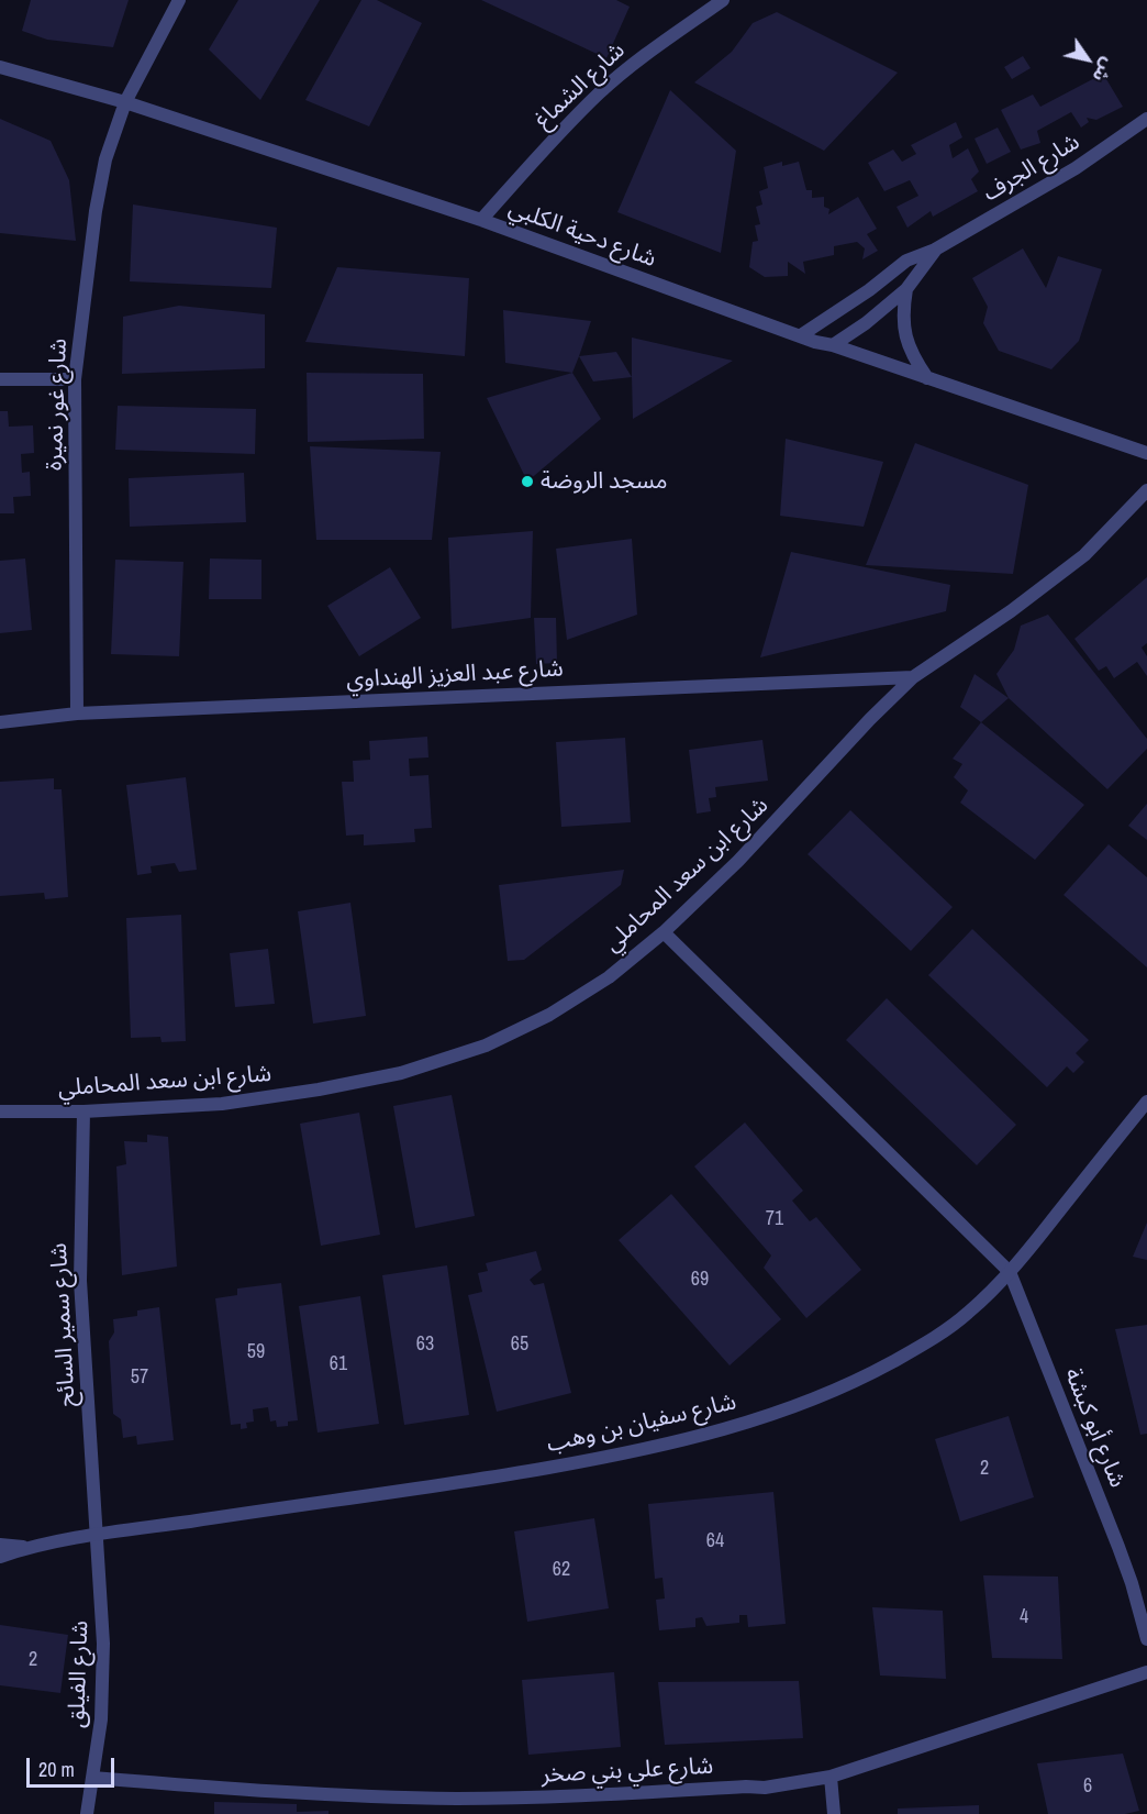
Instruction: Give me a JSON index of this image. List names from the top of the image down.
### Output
{
  "streets": {
    "street": [
      "شارع الشماغ",
      "شارع الجرف",
      "شارع دحية الكلبي",
      "شارع غور نميرة",
      "شارع عبد العزيز الهنداوي",
      "شارع ابن سعد المحاملي",
      "شارع سمير السائح",
      "شارع سفيان بن وهب",
      "شارع أبو كبشة",
      "شارع الفيلق",
      "شارع علي بني صخر"
    ]
  },
  "crossings": [
    ["شارع الشماغ", "شارع دحية الكلبي"],
    ["شارع الجرف", "شارع دحية الكلبي"],
    ["شارع دحية الكلبي", "شارع غور نميرة"],
    ["شارع غور نميرة", "شارع عبد العزيز الهنداوي"],
    ["شارع عبد العزيز الهنداوي", "شارع ابن سعد المحاملي"],
    ["شارع ابن سعد المحاملي", "شارع سمير السائح"],
    ["شارع سمير السائح", "شارع سفيان بن وهب"],
    ["شارع سمير السائح", "شارع الفيلق"],
    ["شارع سفيان بن وهب", "شارع أبو كبشة"],
    ["شارع سفيان بن وهب", "شارع الفيلق"],
    ["شارع الفيلق", "شارع علي بني صخر"]
  ],
  "places": ["مسجد الروضة"],
  "house_numbers": [
    "71",
    "69",
    "63",
    "65",
    "59",
    "61",
    "57",
    "2",
    "64",
    "62",
    "4",
    "2",
    "6"
  ],
  "scale_bar": "20 m",
  "north": "bottom right"
}
